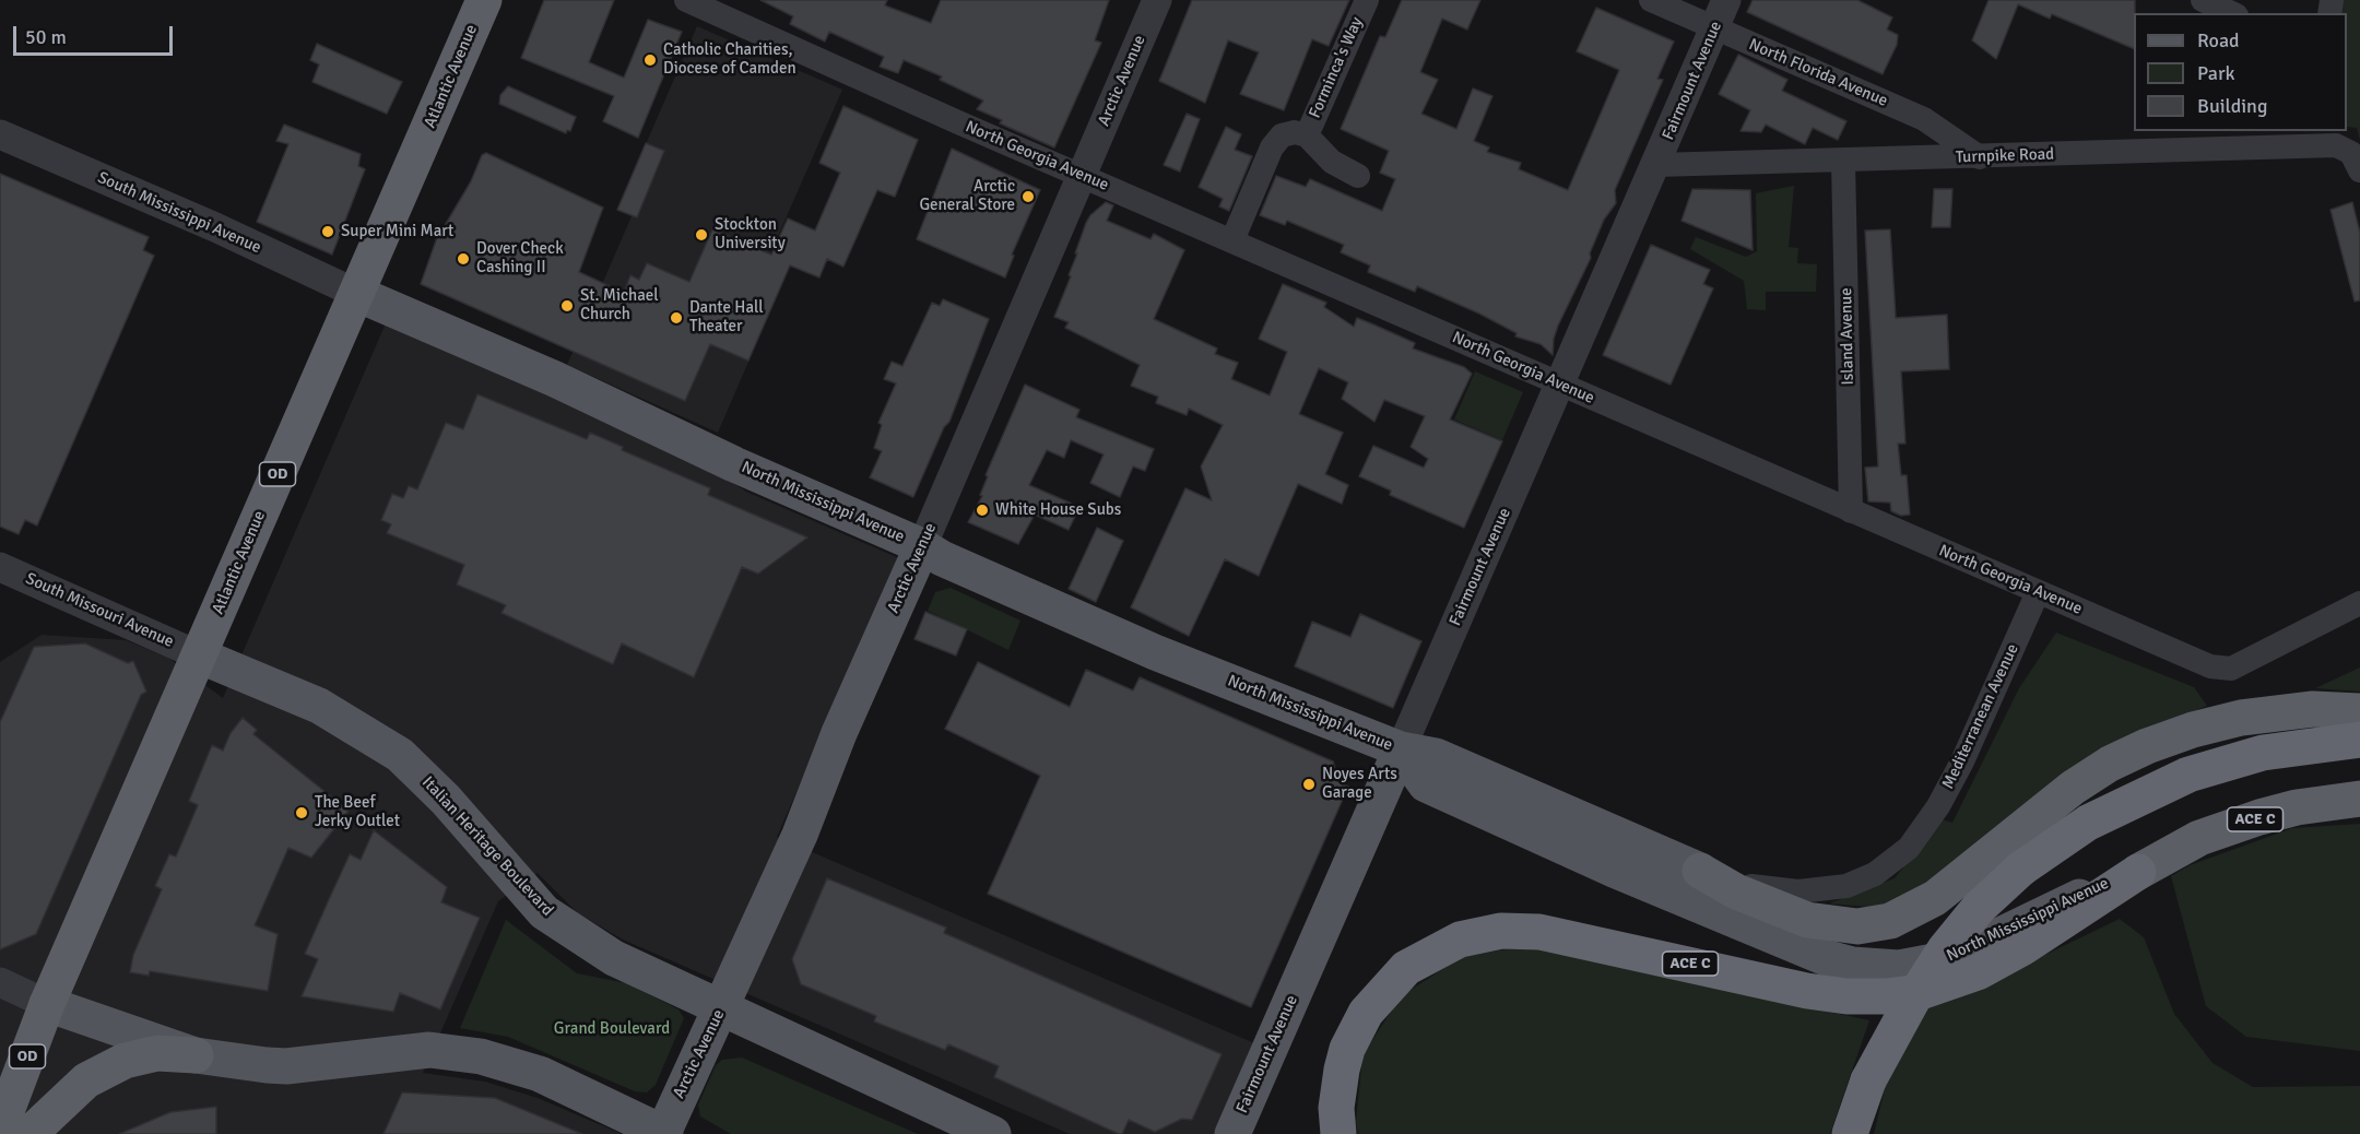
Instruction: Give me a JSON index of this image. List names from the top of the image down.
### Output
{
  "streets": {
    "highway": ["Atlantic Avenue", "OD", "ACE C"],
    "main road": [
      "Arctic Avenue",
      "Fairmount Avenue",
      "North Mississippi Avenue",
      "Italian Heritage Boulevard"
    ],
    "street": [
      "Forminca's Way",
      "North Florida Avenue",
      "North Georgia Avenue",
      "Turnpike Road",
      "South Mississippi Avenue",
      "Island Avenue",
      "South Missouri Avenue",
      "Mediterranean Avenue"
    ]
  },
  "crossings": [
    ["North Florida Avenue", "Fairmount Avenue"],
    ["North Florida Avenue", "Turnpike Road"],
    ["Atlantic Avenue", "South Mississippi Avenue"],
    ["Atlantic Avenue", "North Mississippi Avenue"],
    ["Atlantic Avenue", "South Missouri Avenue"],
    ["Atlantic Avenue", "Italian Heritage Boulevard"],
    ["Arctic Avenue", "North Georgia Avenue"],
    ["Arctic Avenue", "North Mississippi Avenue"],
    ["Arctic Avenue", "Italian Heritage Boulevard"],
    ["Fairmount Avenue", "North Georgia Avenue"],
    ["Fairmount Avenue", "Turnpike Road"],
    ["Fairmount Avenue", "North Mississippi Avenue"],
    ["North Georgia Avenue", "Island Avenue"],
    ["North Georgia Avenue", "Mediterranean Avenue"],
    ["Turnpike Road", "Island Avenue"],
    ["South Mississippi Avenue", "North Mississippi Avenue"],
    ["North Mississippi Avenue", "Mediterranean Avenue"],
    ["North Mississippi Avenue", "ACE C"],
    ["South Missouri Avenue", "Italian Heritage Boulevard"]
  ],
  "parks": ["Grand Boulevard"],
  "places": [
    "Catholic Charities, Diocese of Camden",
    "Arctic General Store",
    "Super Mini Mart",
    "Stockton University",
    "Dover Check Cashing II",
    "St. Michael Church",
    "Dante Hall Theater",
    "White House Subs",
    "Noyes Arts Garage",
    "The Beef Jerky Outlet"
  ],
  "legend": ["Road", "Park", "Building"],
  "scale_bar": "50 m"
}
